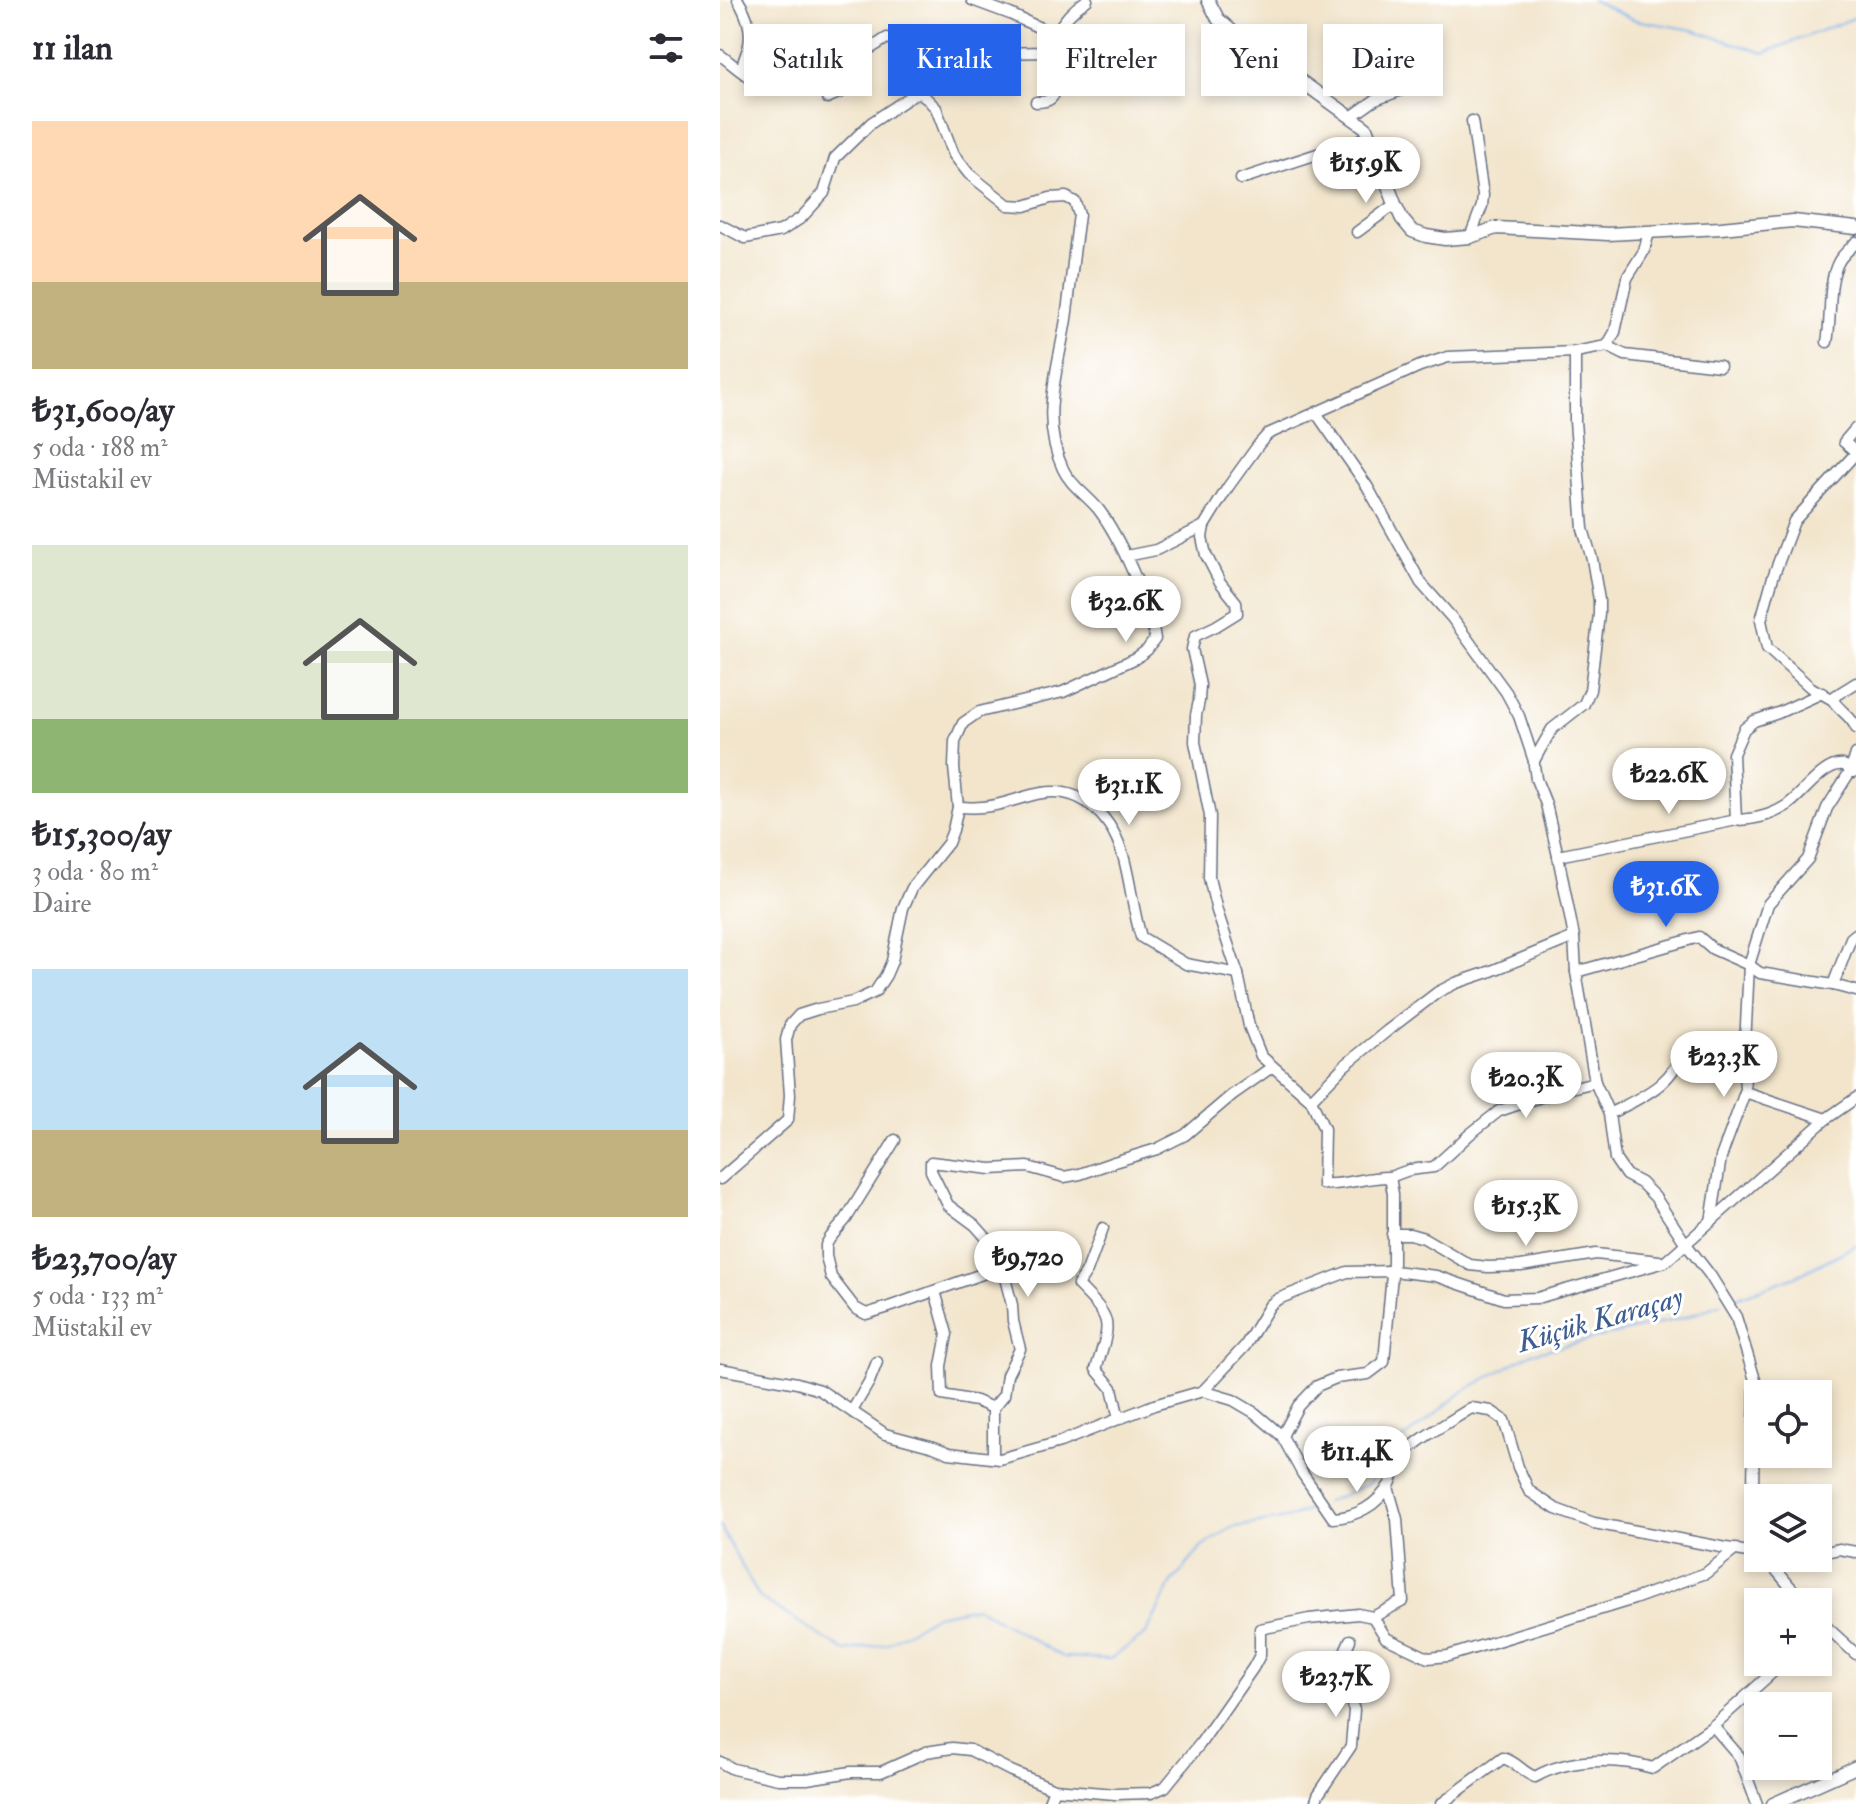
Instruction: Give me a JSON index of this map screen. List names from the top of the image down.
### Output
{
  "water": ["Küçük Karaçay"],
  "page": {
    "heading": "11 ilan",
    "chip": [
      "Satılık",
      "Kiralık",
      "Filtreler",
      "Yeni",
      "Daire"
    ],
    "list": [
      {
        "name": "₺31,600/ay",
        "note": "5 oda · 188 m² · Müstakil ev"
      },
      {
        "name": "₺15,300/ay",
        "note": "3 oda · 80 m² · Daire"
      },
      {
        "name": "₺23,700/ay",
        "note": "5 oda · 133 m² · Müstakil ev"
      }
    ],
    "price": [
      "₺15.9K",
      "₺32.6K",
      "₺22.6K",
      "₺31.1K",
      "₺31.6K",
      "₺23.3K",
      "₺20.3K",
      "₺15.3K",
      "₺9,720",
      "₺11.4K",
      "₺23.7K"
    ],
    "map_buttons": ["+", "−"]
  }
}
